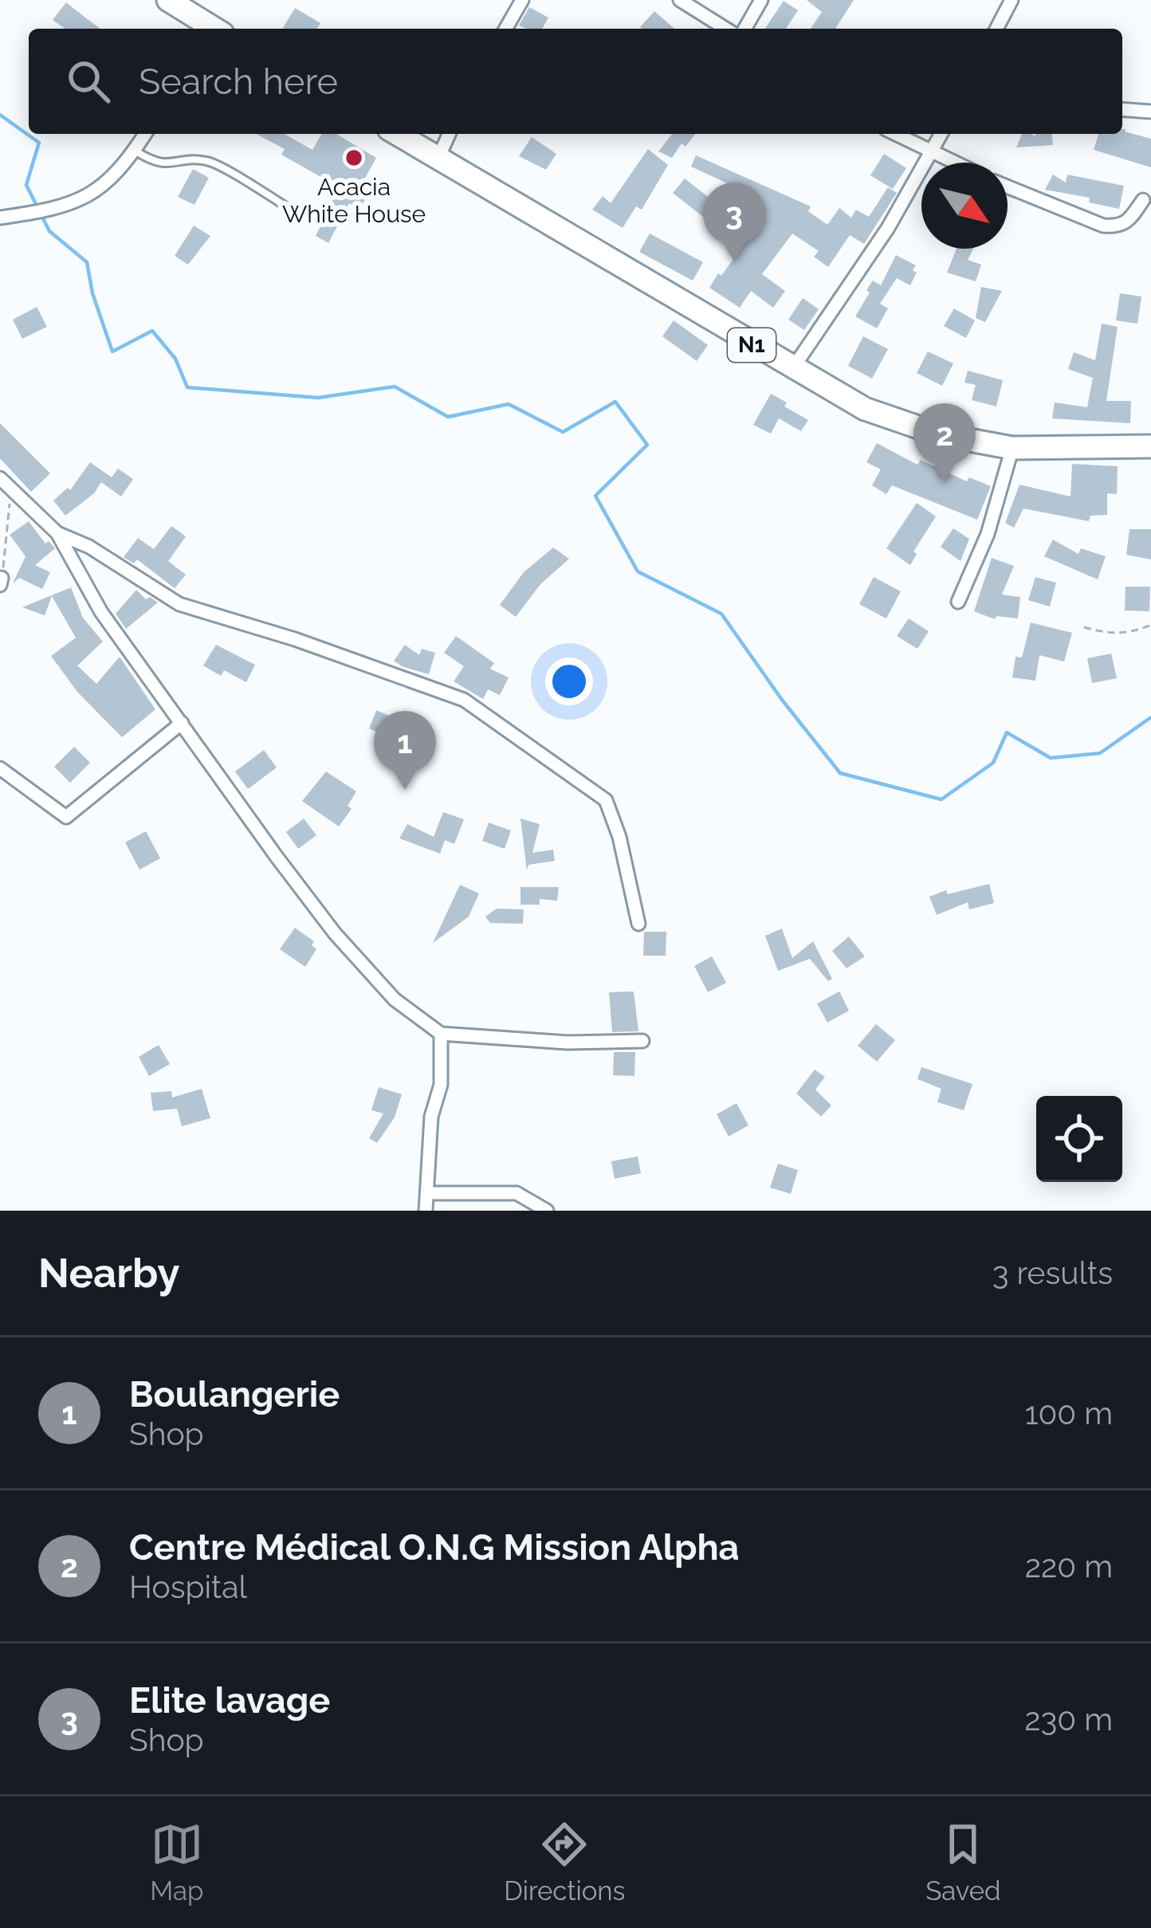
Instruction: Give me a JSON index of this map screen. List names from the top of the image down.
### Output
{
  "streets": {
    "highway": ["N1"]
  },
  "places": ["Acacia White House"],
  "north": "bottom right",
  "page": {
    "search": "Search here",
    "pins": ["3", "2", "1"],
    "heading": ["Nearby", "3 results"],
    "list": [
      {
        "mark": "1",
        "name": "Boulangerie",
        "note": "Shop",
        "value": "100 m"
      },
      {
        "mark": "2",
        "name": "Centre Médical O.N.G Mission Alpha",
        "note": "Hospital",
        "value": "220 m"
      },
      {
        "mark": "3",
        "name": "Elite lavage",
        "note": "Shop",
        "value": "230 m"
      }
    ],
    "nav": ["Map", "Directions", "Saved"]
  }
}
